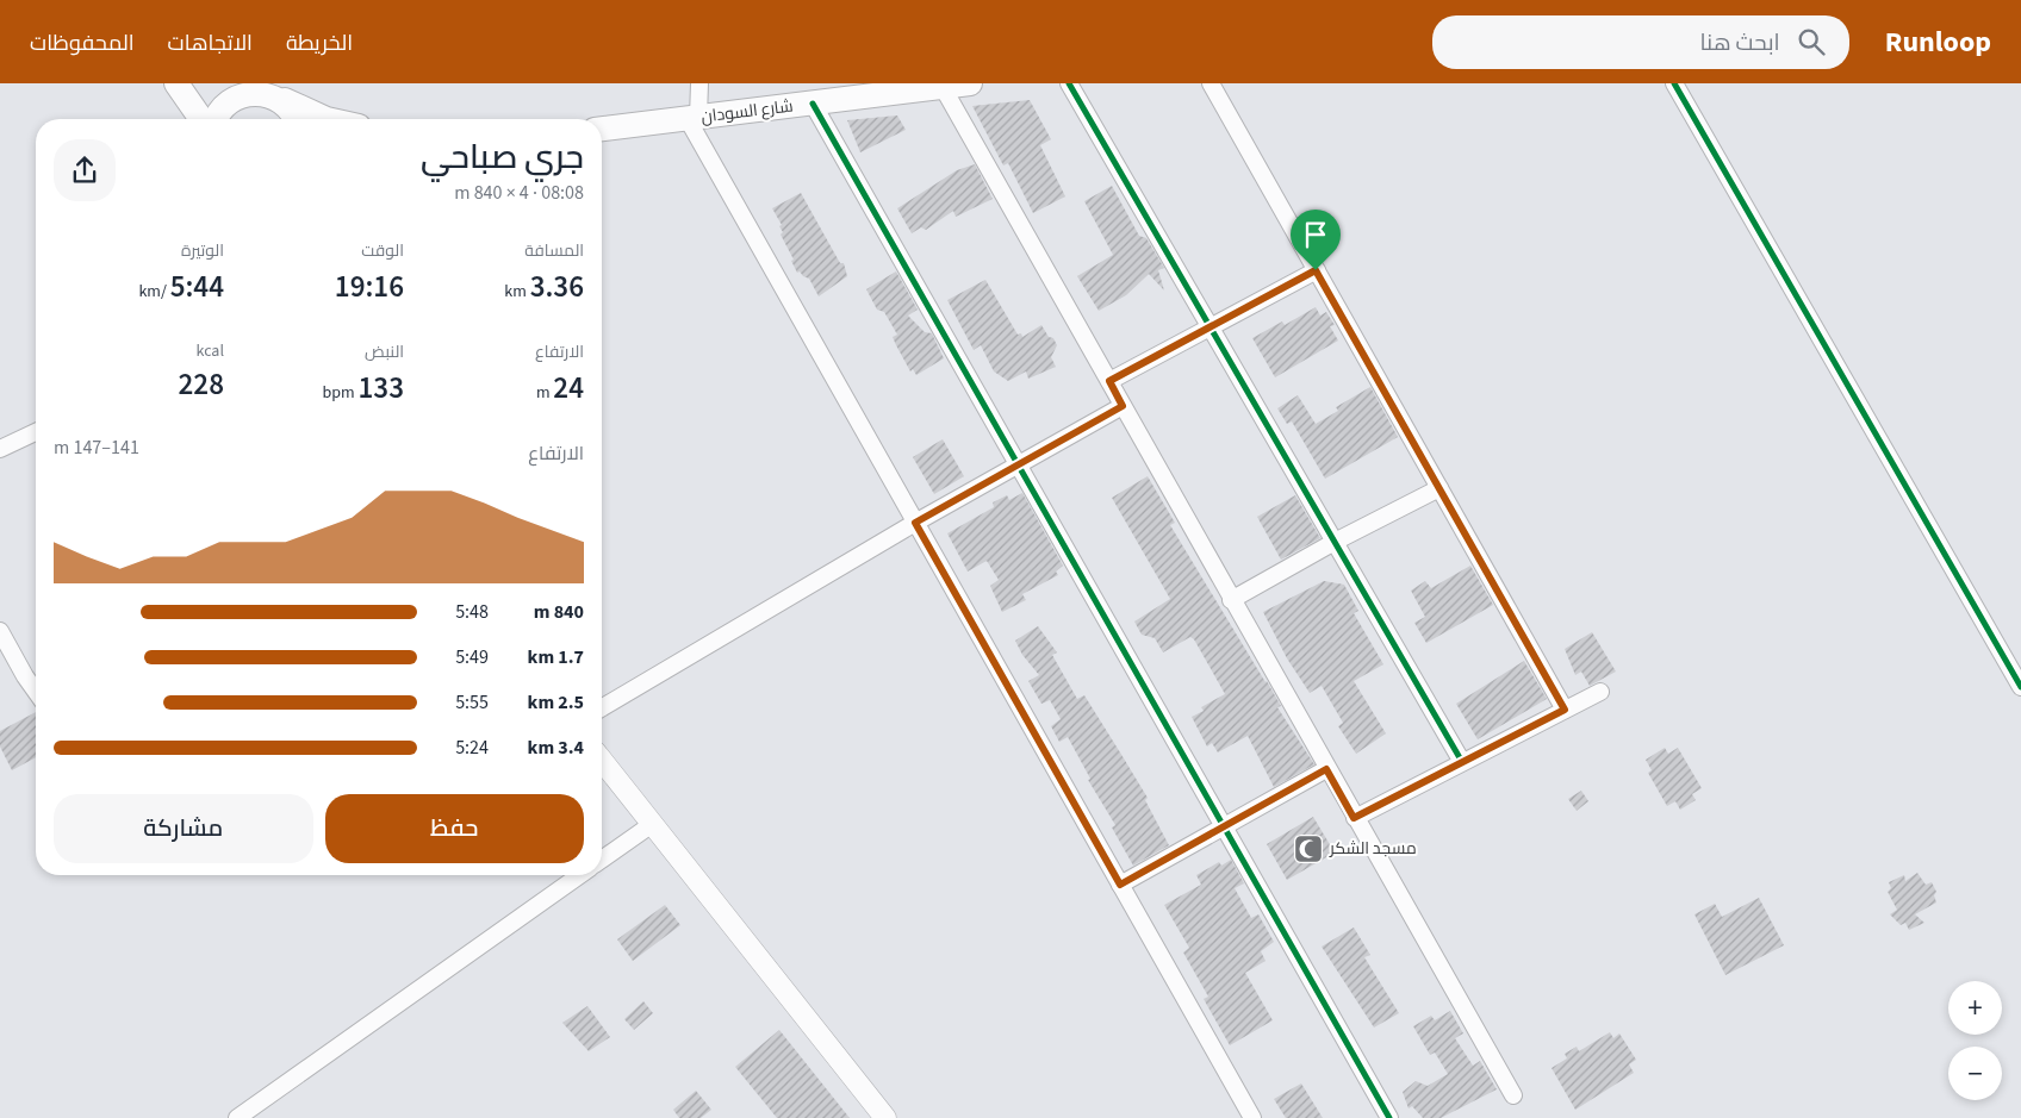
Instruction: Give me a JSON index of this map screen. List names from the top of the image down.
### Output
{
  "streets": {
    "main road": ["شارع السودان"]
  },
  "places": {
    "mosque": ["مسجد الشكر"]
  },
  "page": {
    "header": "Runloop",
    "search": "ابحث هنا",
    "nav": ["الخريطة", "الاتجاهات", "المحفوظات"],
    "heading": ["جري صباحي", "08:08 · 4 × 840 m"],
    "stats": [
      ["المسافة", "3.36 km"],
      ["الوقت", "19:16"],
      ["الوتيرة", "5:44 /km"],
      ["الارتفاع", "24 m"],
      ["النبض", "133 bpm"],
      ["kcal", "228"]
    ],
    "chart": ["الارتفاع", "141–147 m"],
    "list": [
      {
        "name": "840 m",
        "note": "5:48"
      },
      {
        "name": "1.7 km",
        "note": "5:49"
      },
      {
        "name": "2.5 km",
        "note": "5:55"
      },
      {
        "name": "3.4 km",
        "note": "5:24"
      }
    ],
    "buttons": ["حفظ", "مشاركة"],
    "map_buttons": ["+", "−"]
  }
}
